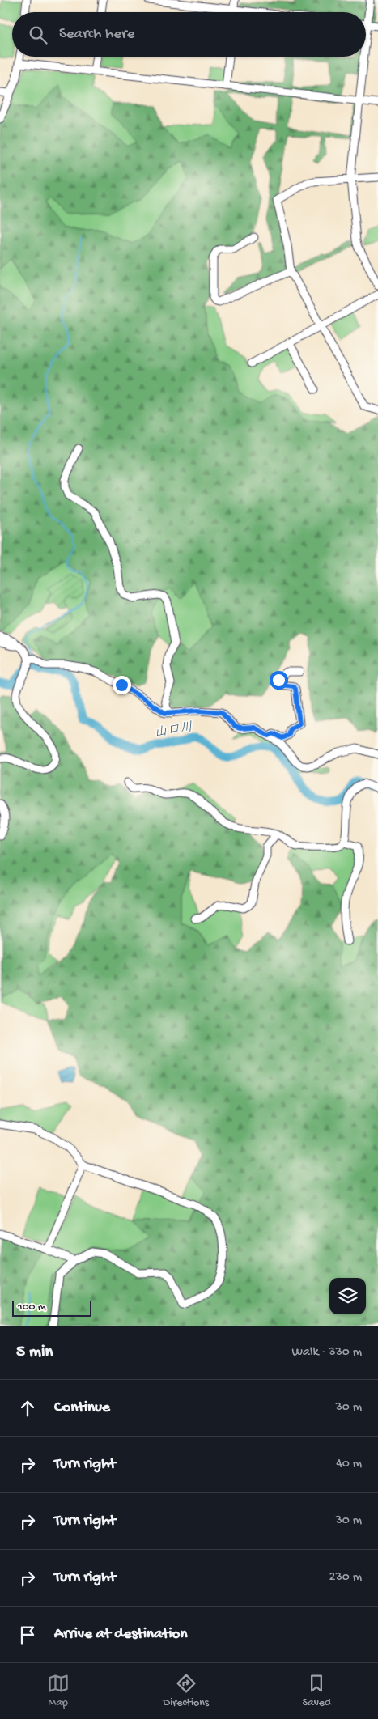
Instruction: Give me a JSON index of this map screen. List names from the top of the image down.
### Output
{
  "water": ["山口川"],
  "scale_bar": "100 m",
  "page": {
    "search": "Search here",
    "scale": "100 m",
    "heading": ["5 min", "Walk · 330 m"],
    "list": [
      ["Continue", "30 m"],
      ["Turn right", "40 m"],
      ["Turn right", "30 m"],
      ["Turn right", "230 m"],
      "Arrive at destination"
    ],
    "nav": ["Map", "Directions", "Saved"]
  }
}
